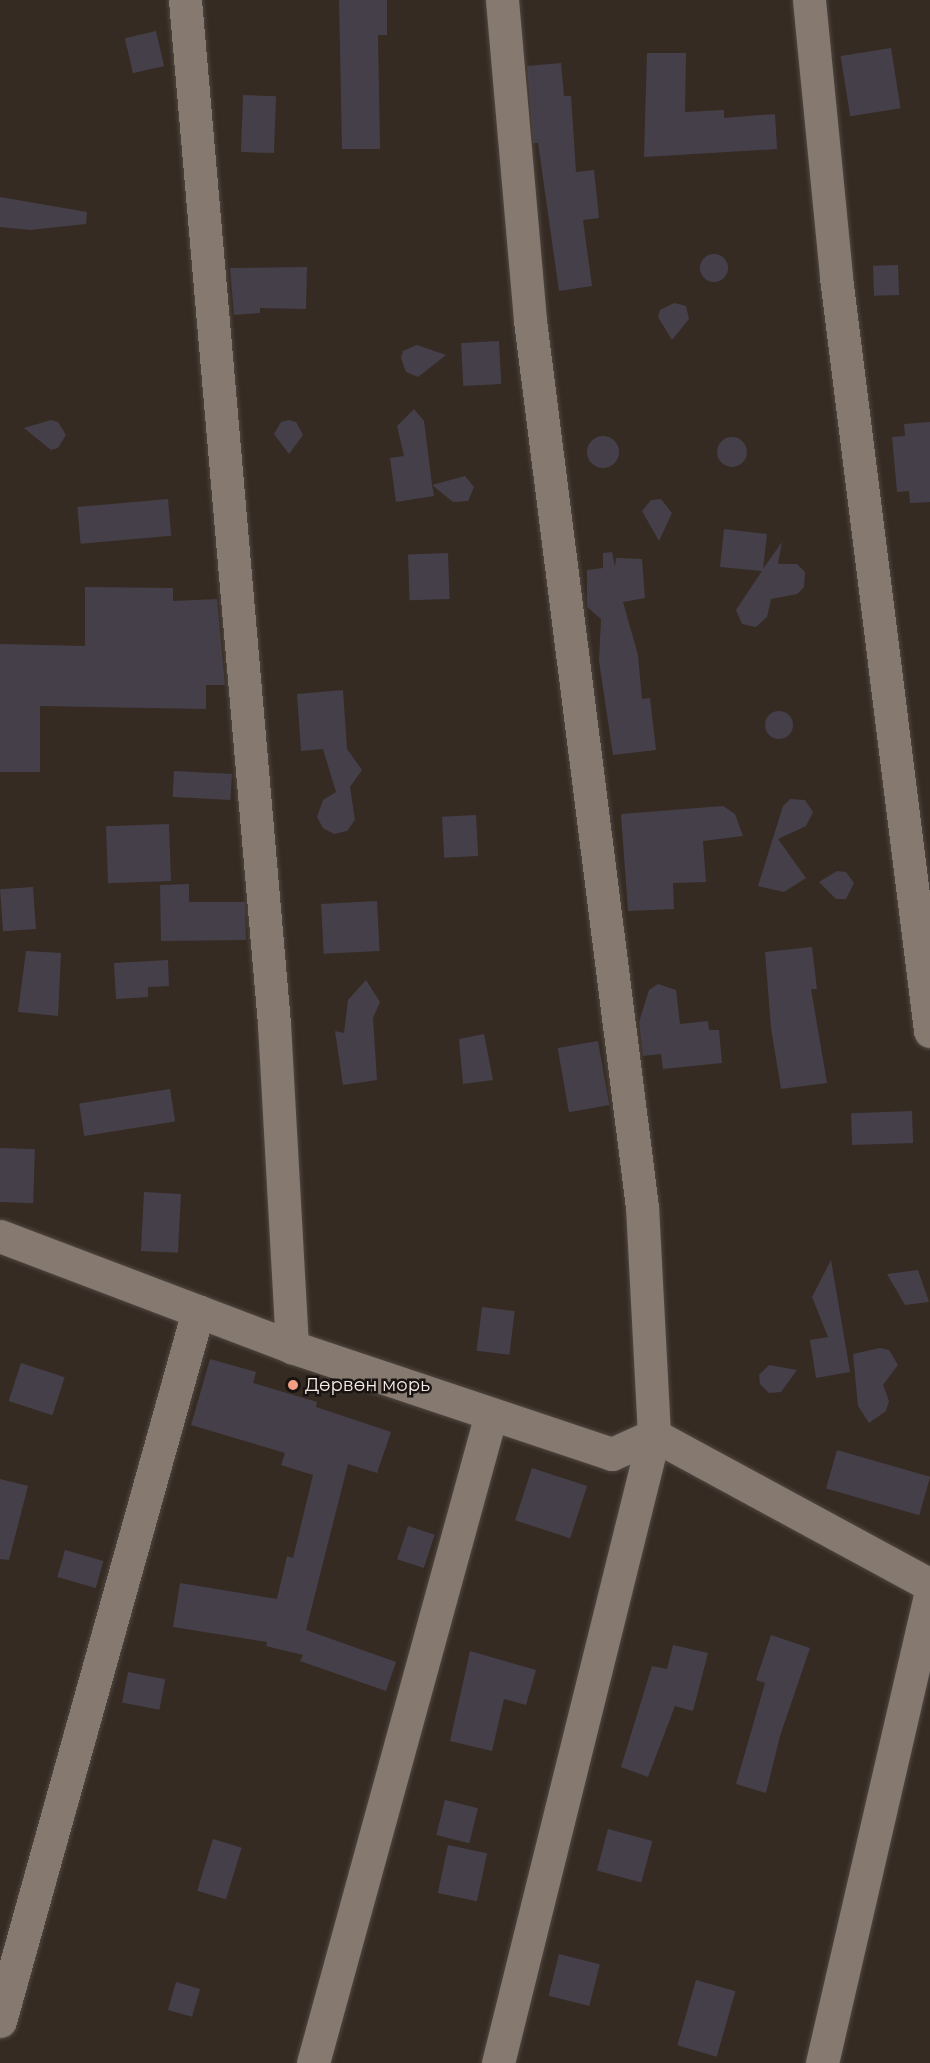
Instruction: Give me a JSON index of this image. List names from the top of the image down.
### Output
{
  "places": ["Дөрвөн морь"]
}
